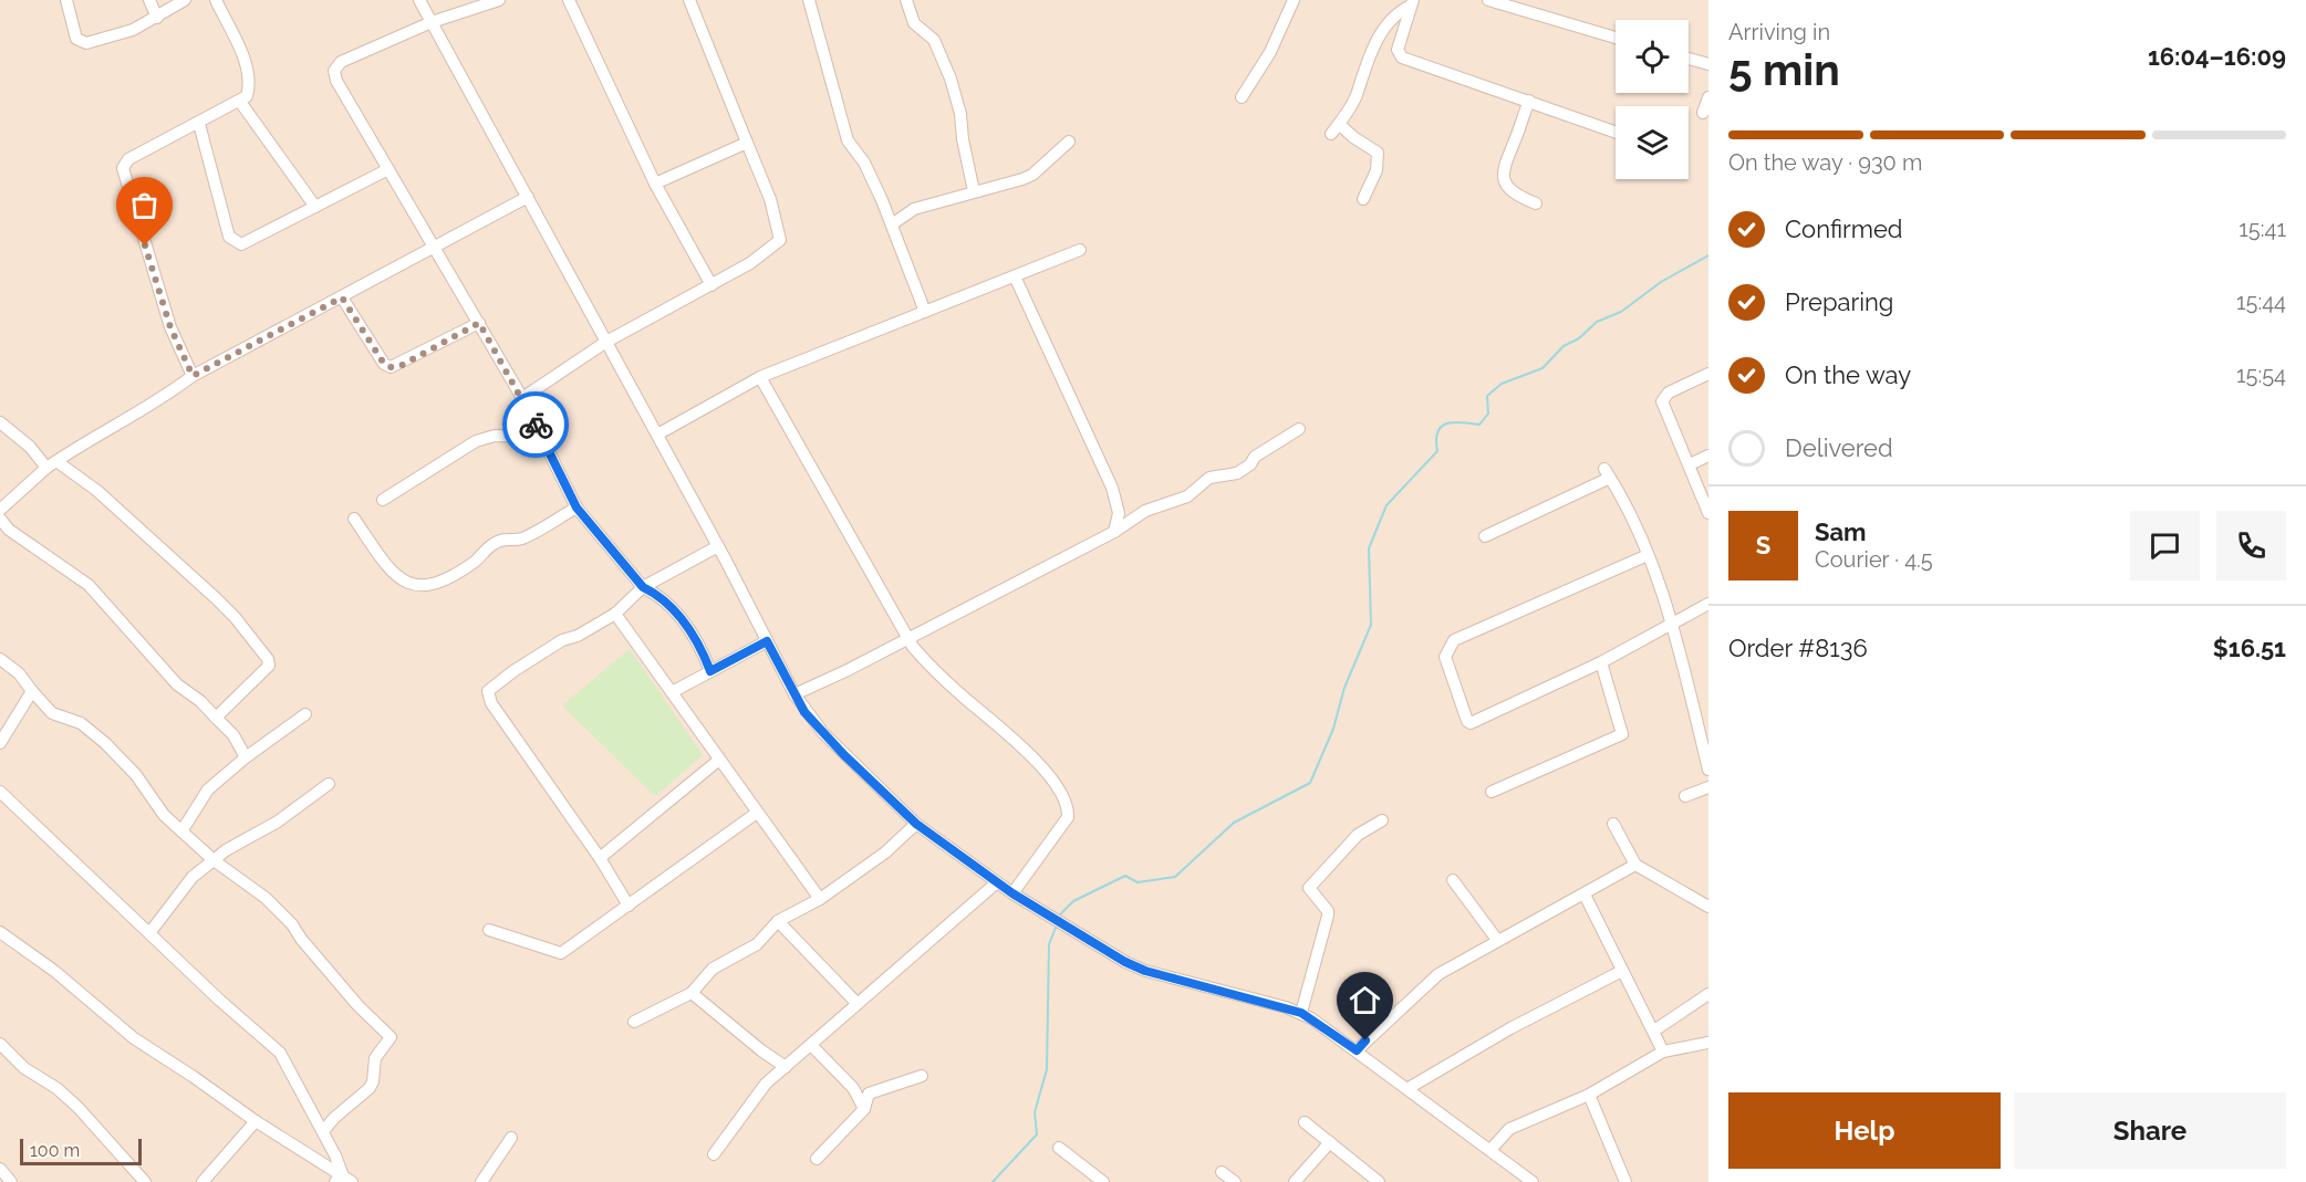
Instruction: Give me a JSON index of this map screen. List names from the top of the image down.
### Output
{
  "scale_bar": "100 m",
  "page": {
    "heading": ["5 min", "Arriving in", "16:04–16:09"],
    "panel": [
      "Sam",
      "Courier · 4.5",
      "Order #8136",
      "$16.51"
    ],
    "bar": "On the way · 930 m",
    "list": [
      ["Confirmed", "15:41"],
      ["Preparing", "15:44"],
      ["On the way", "15:54"],
      "Delivered"
    ],
    "round": "S",
    "buttons": ["Help", "Share"],
    "scale": "100 m"
  }
}
